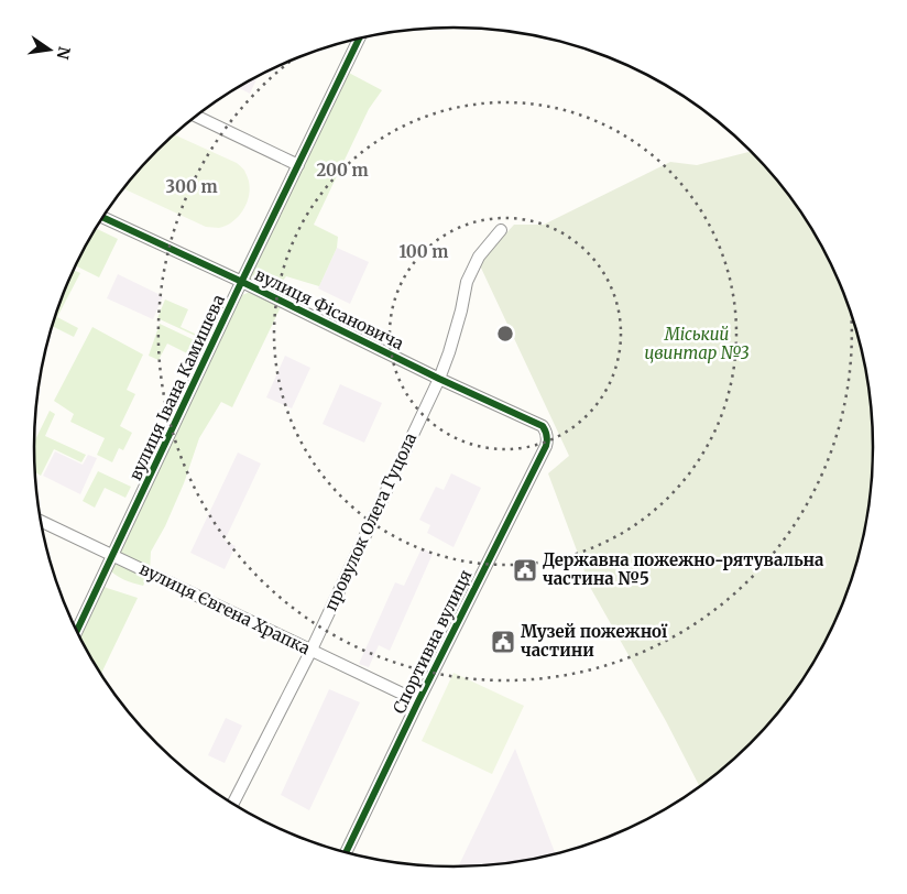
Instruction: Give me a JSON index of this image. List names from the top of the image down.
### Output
{
  "streets": {
    "street": [
      "вулиця Фісановича",
      "вулиця Івана Камишева",
      "провулок Олега Гуцола",
      "вулиця Євгена Храпка",
      "Спортивна вулиця"
    ]
  },
  "crossings": [
    ["вулиця Фісановича", "вулиця Івана Камишева"],
    ["вулиця Фісановича", "провулок Олега Гуцола"],
    ["вулиця Фісановича", "Спортивна вулиця"],
    ["вулиця Івана Камишева", "вулиця Євгена Храпка"],
    ["провулок Олега Гуцола", "вулиця Євгена Храпка"],
    ["вулиця Євгена Храпка", "Спортивна вулиця"]
  ],
  "parks": ["Міський цвинтар №3"],
  "places": {
    "public building": ["Державна пожежно-рятувальна частина №5", "Музей пожежної частини"]
  },
  "north": "right",
  "rings": ["200 m", "300 m", "100 m"]
}
